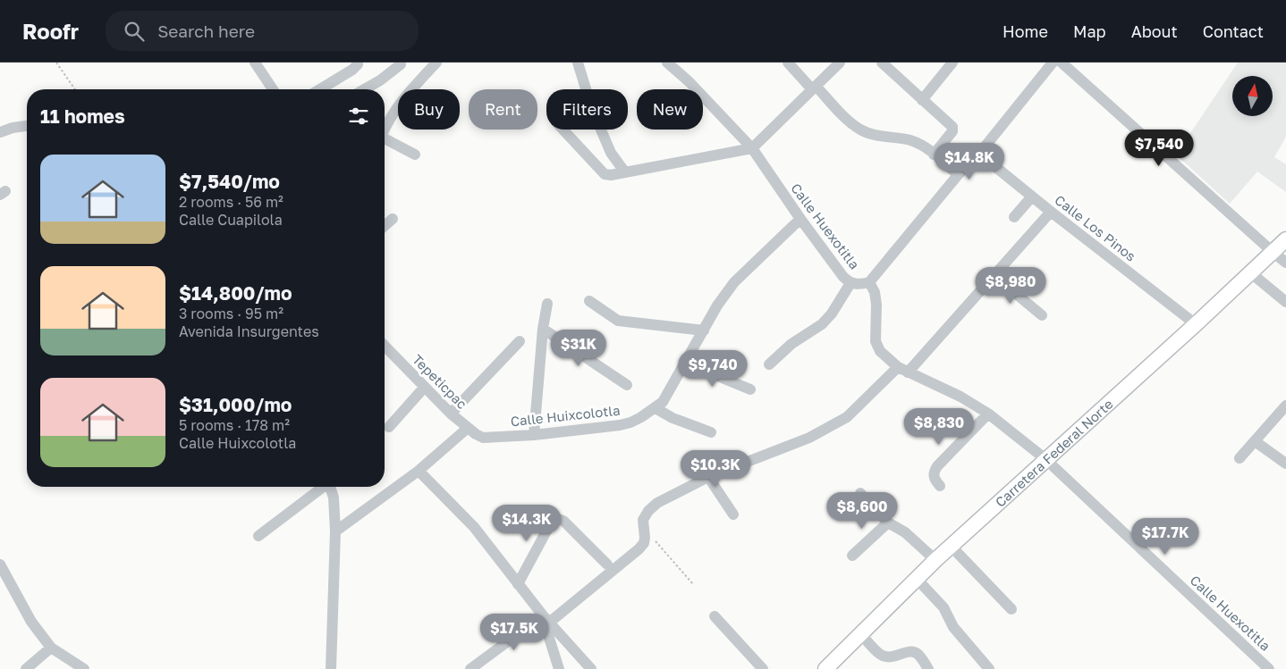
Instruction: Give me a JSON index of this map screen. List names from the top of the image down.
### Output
{
  "streets": {
    "main road": ["Carretera Federal Norte"],
    "street": [
      "Calle Huexotitla",
      "Calle Los Pinos",
      "Tepeticpac",
      "Calle Huixcolotla"
    ]
  },
  "crossings": [
    ["Calle Huexotitla", "Calle Huixcolotla"],
    ["Calle Huexotitla", "Carretera Federal Norte"],
    ["Calle Los Pinos", "Carretera Federal Norte"],
    ["Tepeticpac", "Calle Huixcolotla"]
  ],
  "north": "top",
  "page": {
    "header": "Roofr",
    "search": "Search here",
    "nav": [
      "Home",
      "Map",
      "About",
      "Contact"
    ],
    "chip": [
      "Buy",
      "Rent",
      "Filters",
      "New"
    ],
    "heading": "11 homes",
    "price": [
      "$7,540",
      "$14.8K",
      "$8,980",
      "$31K",
      "$9,740",
      "$8,830",
      "$10.3K",
      "$8,600",
      "$14.3K",
      "$17.7K",
      "$17.5K"
    ],
    "list": [
      {
        "name": "$7,540/mo",
        "note": "2 rooms · 56 m² · Calle Cuapilola"
      },
      {
        "name": "$14,800/mo",
        "note": "3 rooms · 95 m² · Avenida Insurgentes"
      },
      {
        "name": "$31,000/mo",
        "note": "5 rooms · 178 m² · Calle Huixcolotla"
      }
    ]
  }
}
